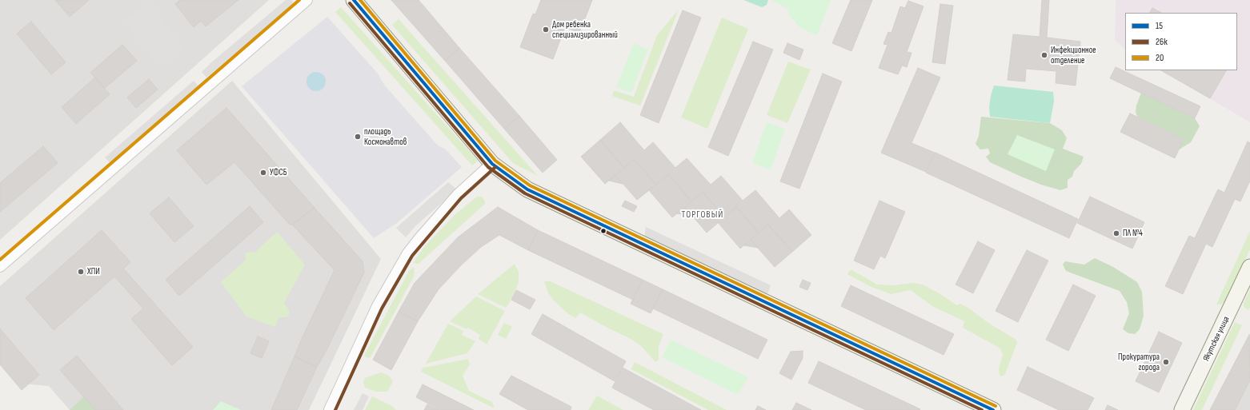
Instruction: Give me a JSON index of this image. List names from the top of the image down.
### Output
{
  "streets": {
    "main road": ["Якутская улица"]
  },
  "districts": ["ТОРГОВЫЙ"],
  "places": [
    "Дом ребенка специализированный",
    "Инфекционное отделение",
    "площадь Космонавтов",
    "УФСБ",
    "ПЛ №4",
    "ХПИ",
    "Прокуратура города"
  ],
  "lines": ["transit line 15", "transit line 20", "transit line 26к"],
  "legend": ["15", "26к", "20"]
}
